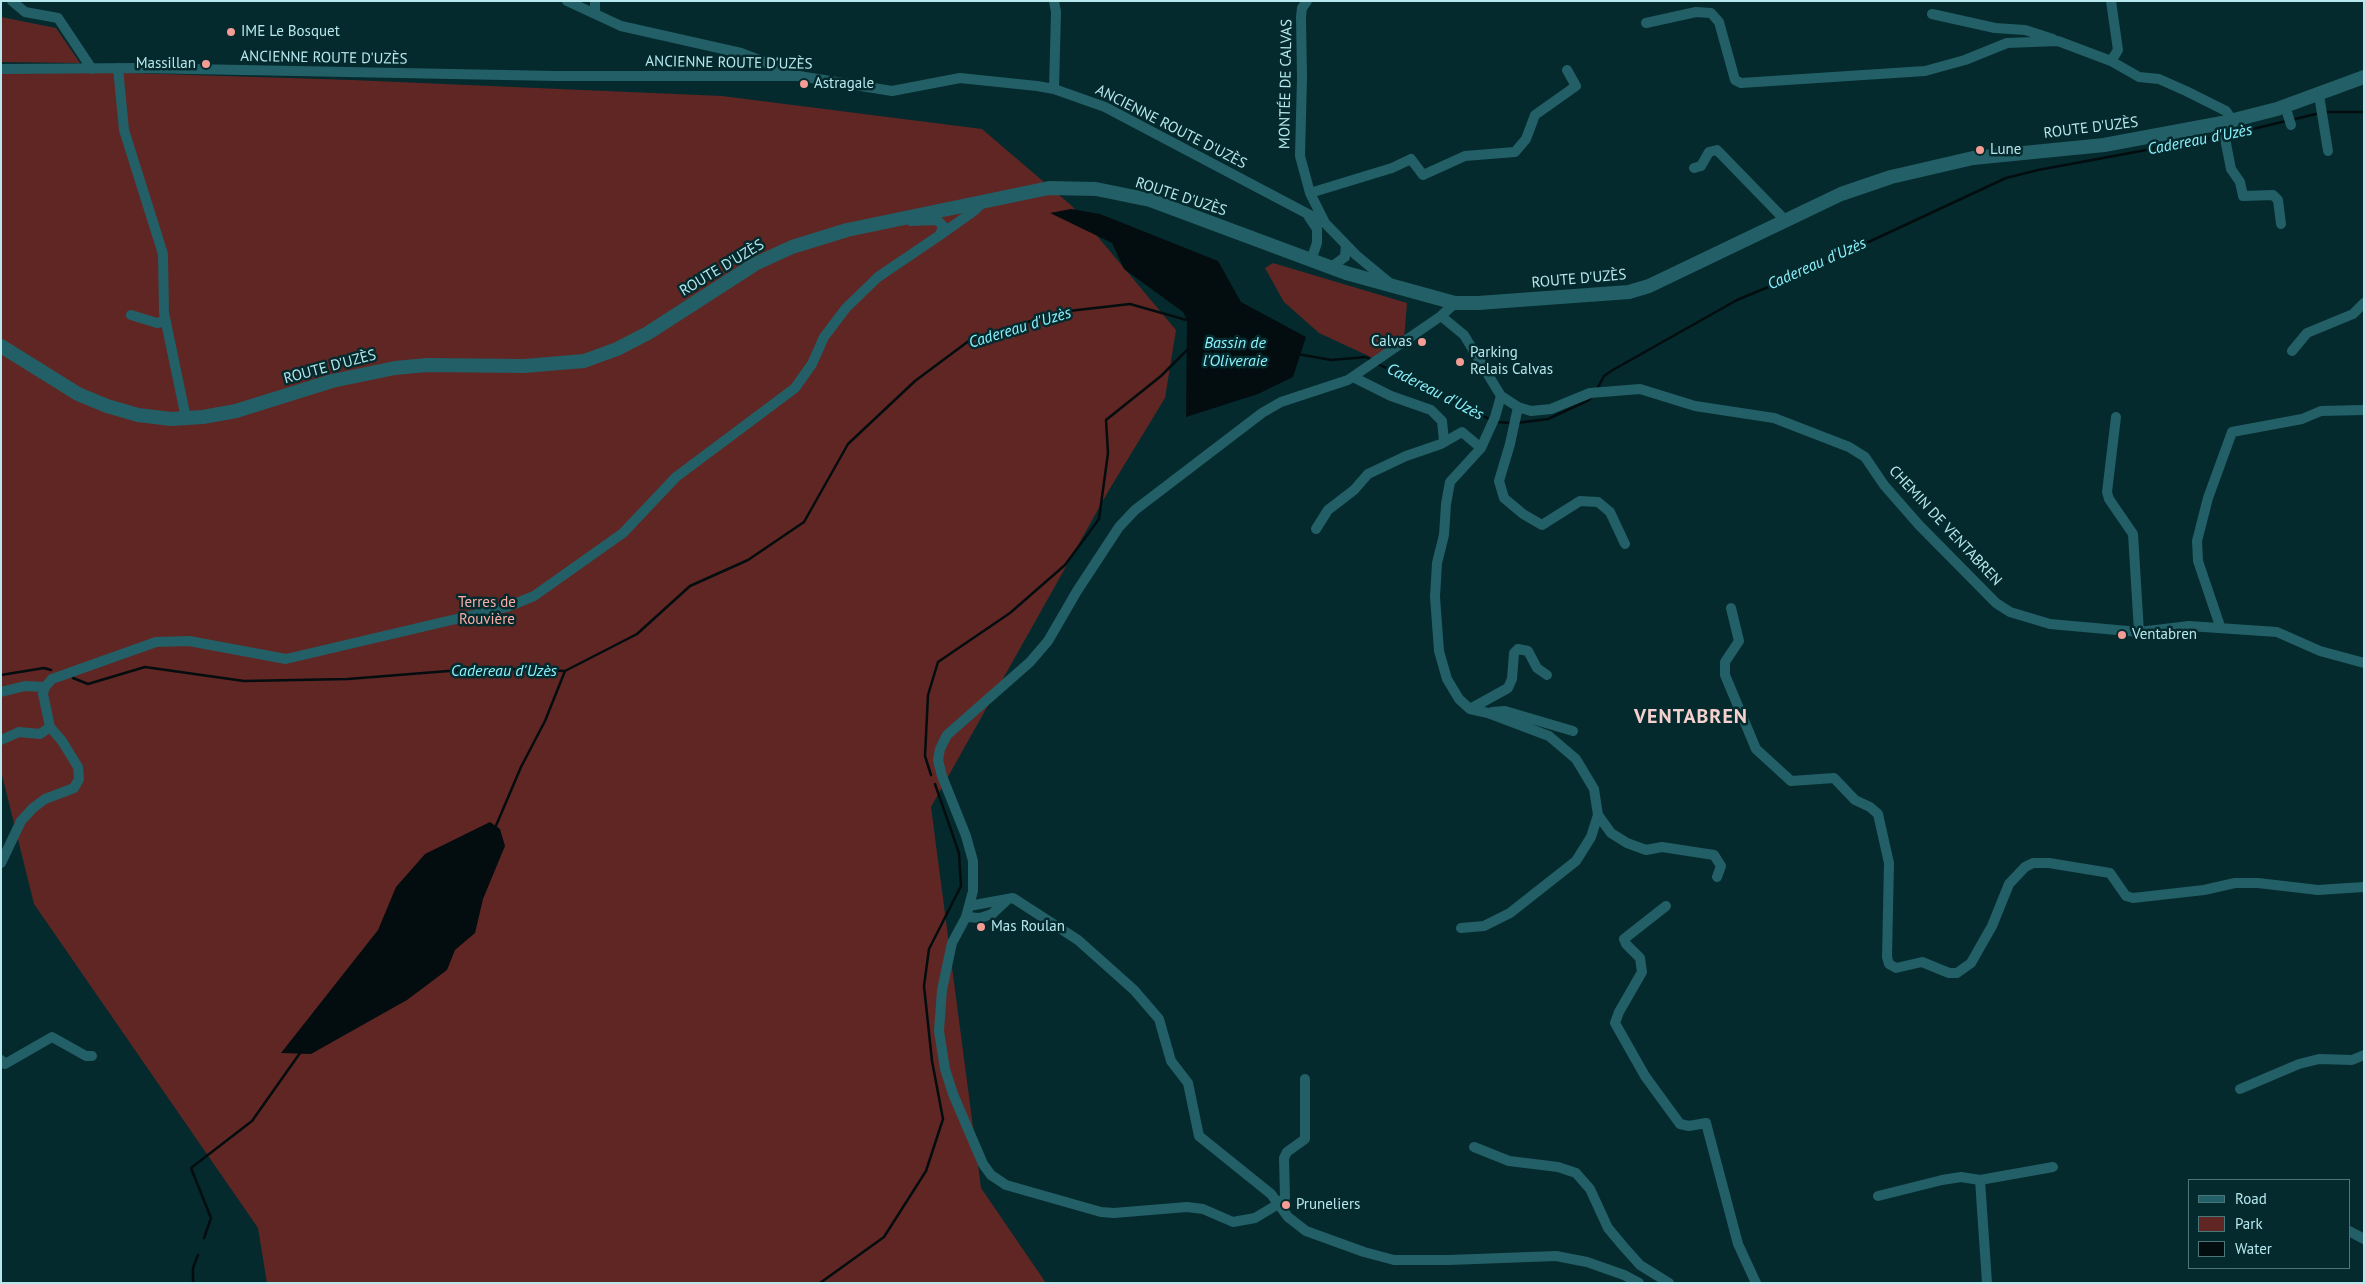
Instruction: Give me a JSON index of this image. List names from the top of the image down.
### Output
{
  "streets": {
    "main road": ["ROUTE D'UZÈS"],
    "street": ["ANCIENNE ROUTE D'UZÈS", "MONTÉE DE CALVAS", "CHEMIN DE VENTABREN"]
  },
  "crossings": [
    ["ANCIENNE ROUTE D'UZÈS", "MONTÉE DE CALVAS"],
    ["ANCIENNE ROUTE D'UZÈS", "ROUTE D'UZÈS"]
  ],
  "districts": ["VENTABREN"],
  "water": ["Cadereau d'Uzès", "Bassin de l'Oliveraie"],
  "parks": ["Terres de Rouvière"],
  "places": [
    "IME Le Bosquet",
    "Massillan",
    "Astragale",
    "Lune",
    "Calvas",
    "Parking Relais Calvas",
    "Ventabren",
    "Mas Roulan",
    "Pruneliers"
  ],
  "legend": ["Road", "Park", "Water"]
}
